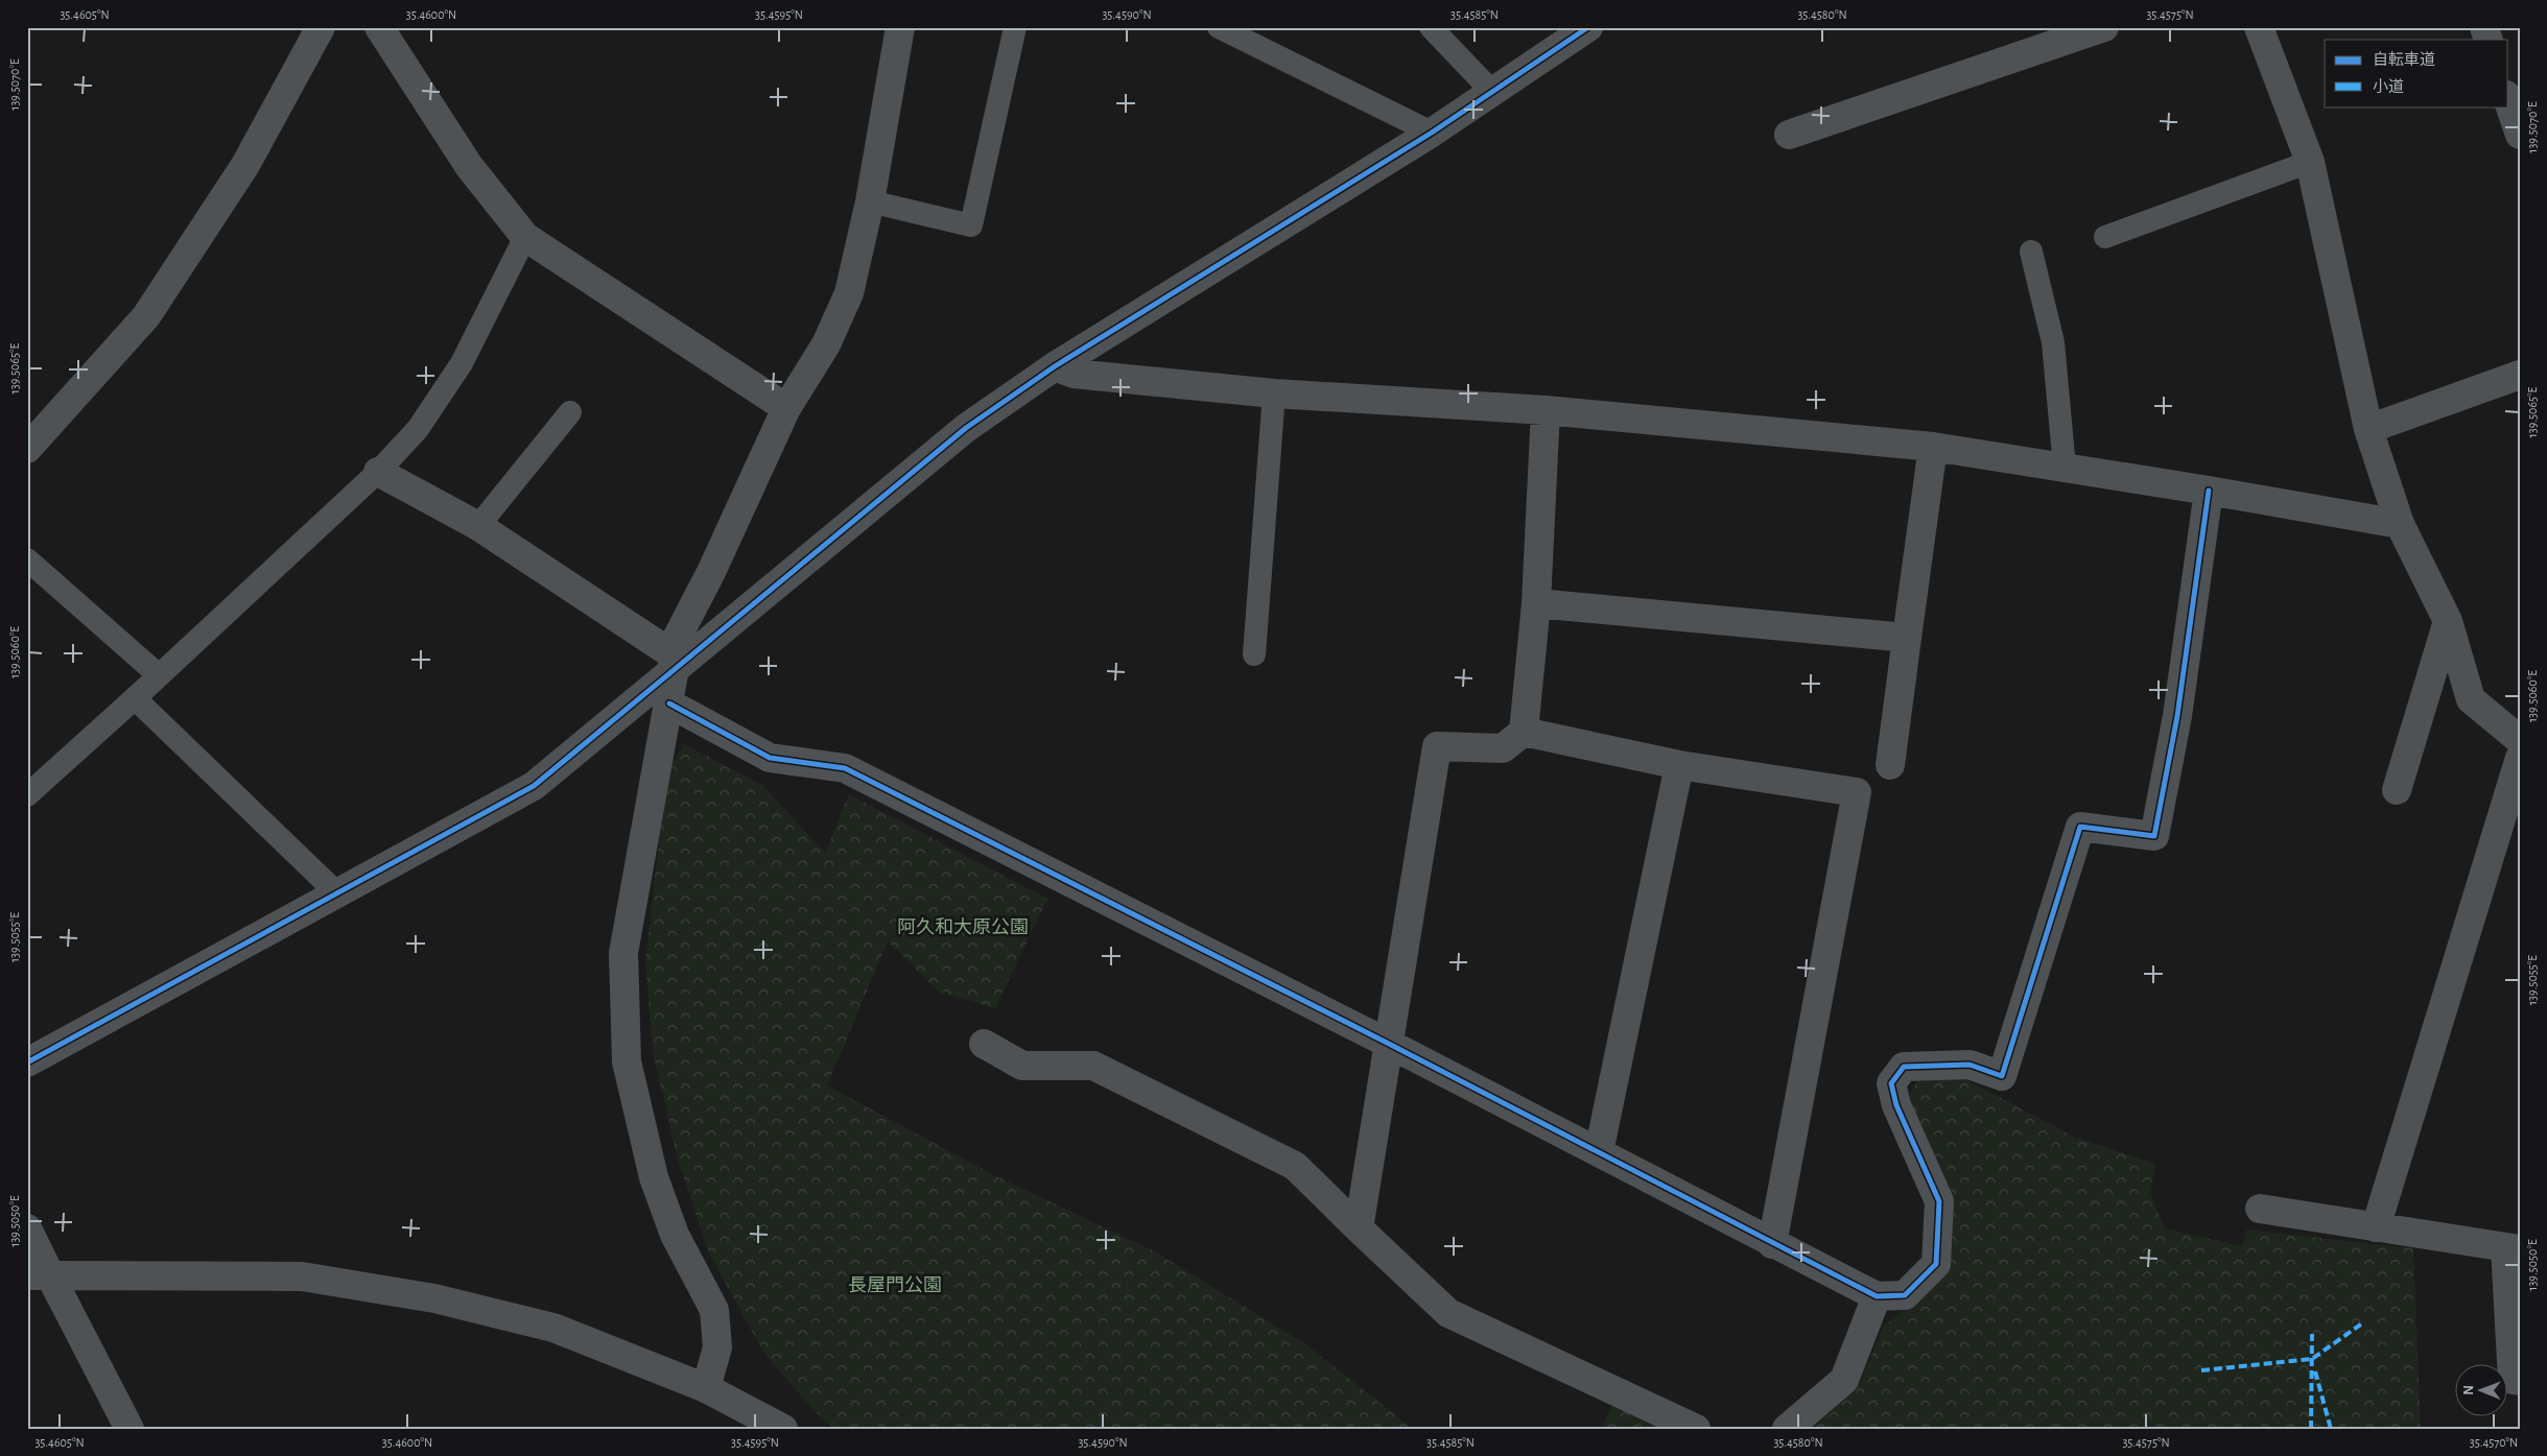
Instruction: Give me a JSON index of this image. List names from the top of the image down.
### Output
{
  "parks": ["阿久和大原公園", "長屋門公園"],
  "legend": ["自転車道", "小道"],
  "north": "left",
  "coordinates": [
    "35.4605°N",
    "35.4600°N",
    "35.4595°N",
    "35.4590°N",
    "35.4585°N",
    "35.4580°N",
    "35.4575°N",
    "139.5070°E",
    "139.5065°E",
    "139.5060°E",
    "139.5055°E",
    "139.5050°E",
    "35.4570°N"
  ]
}
